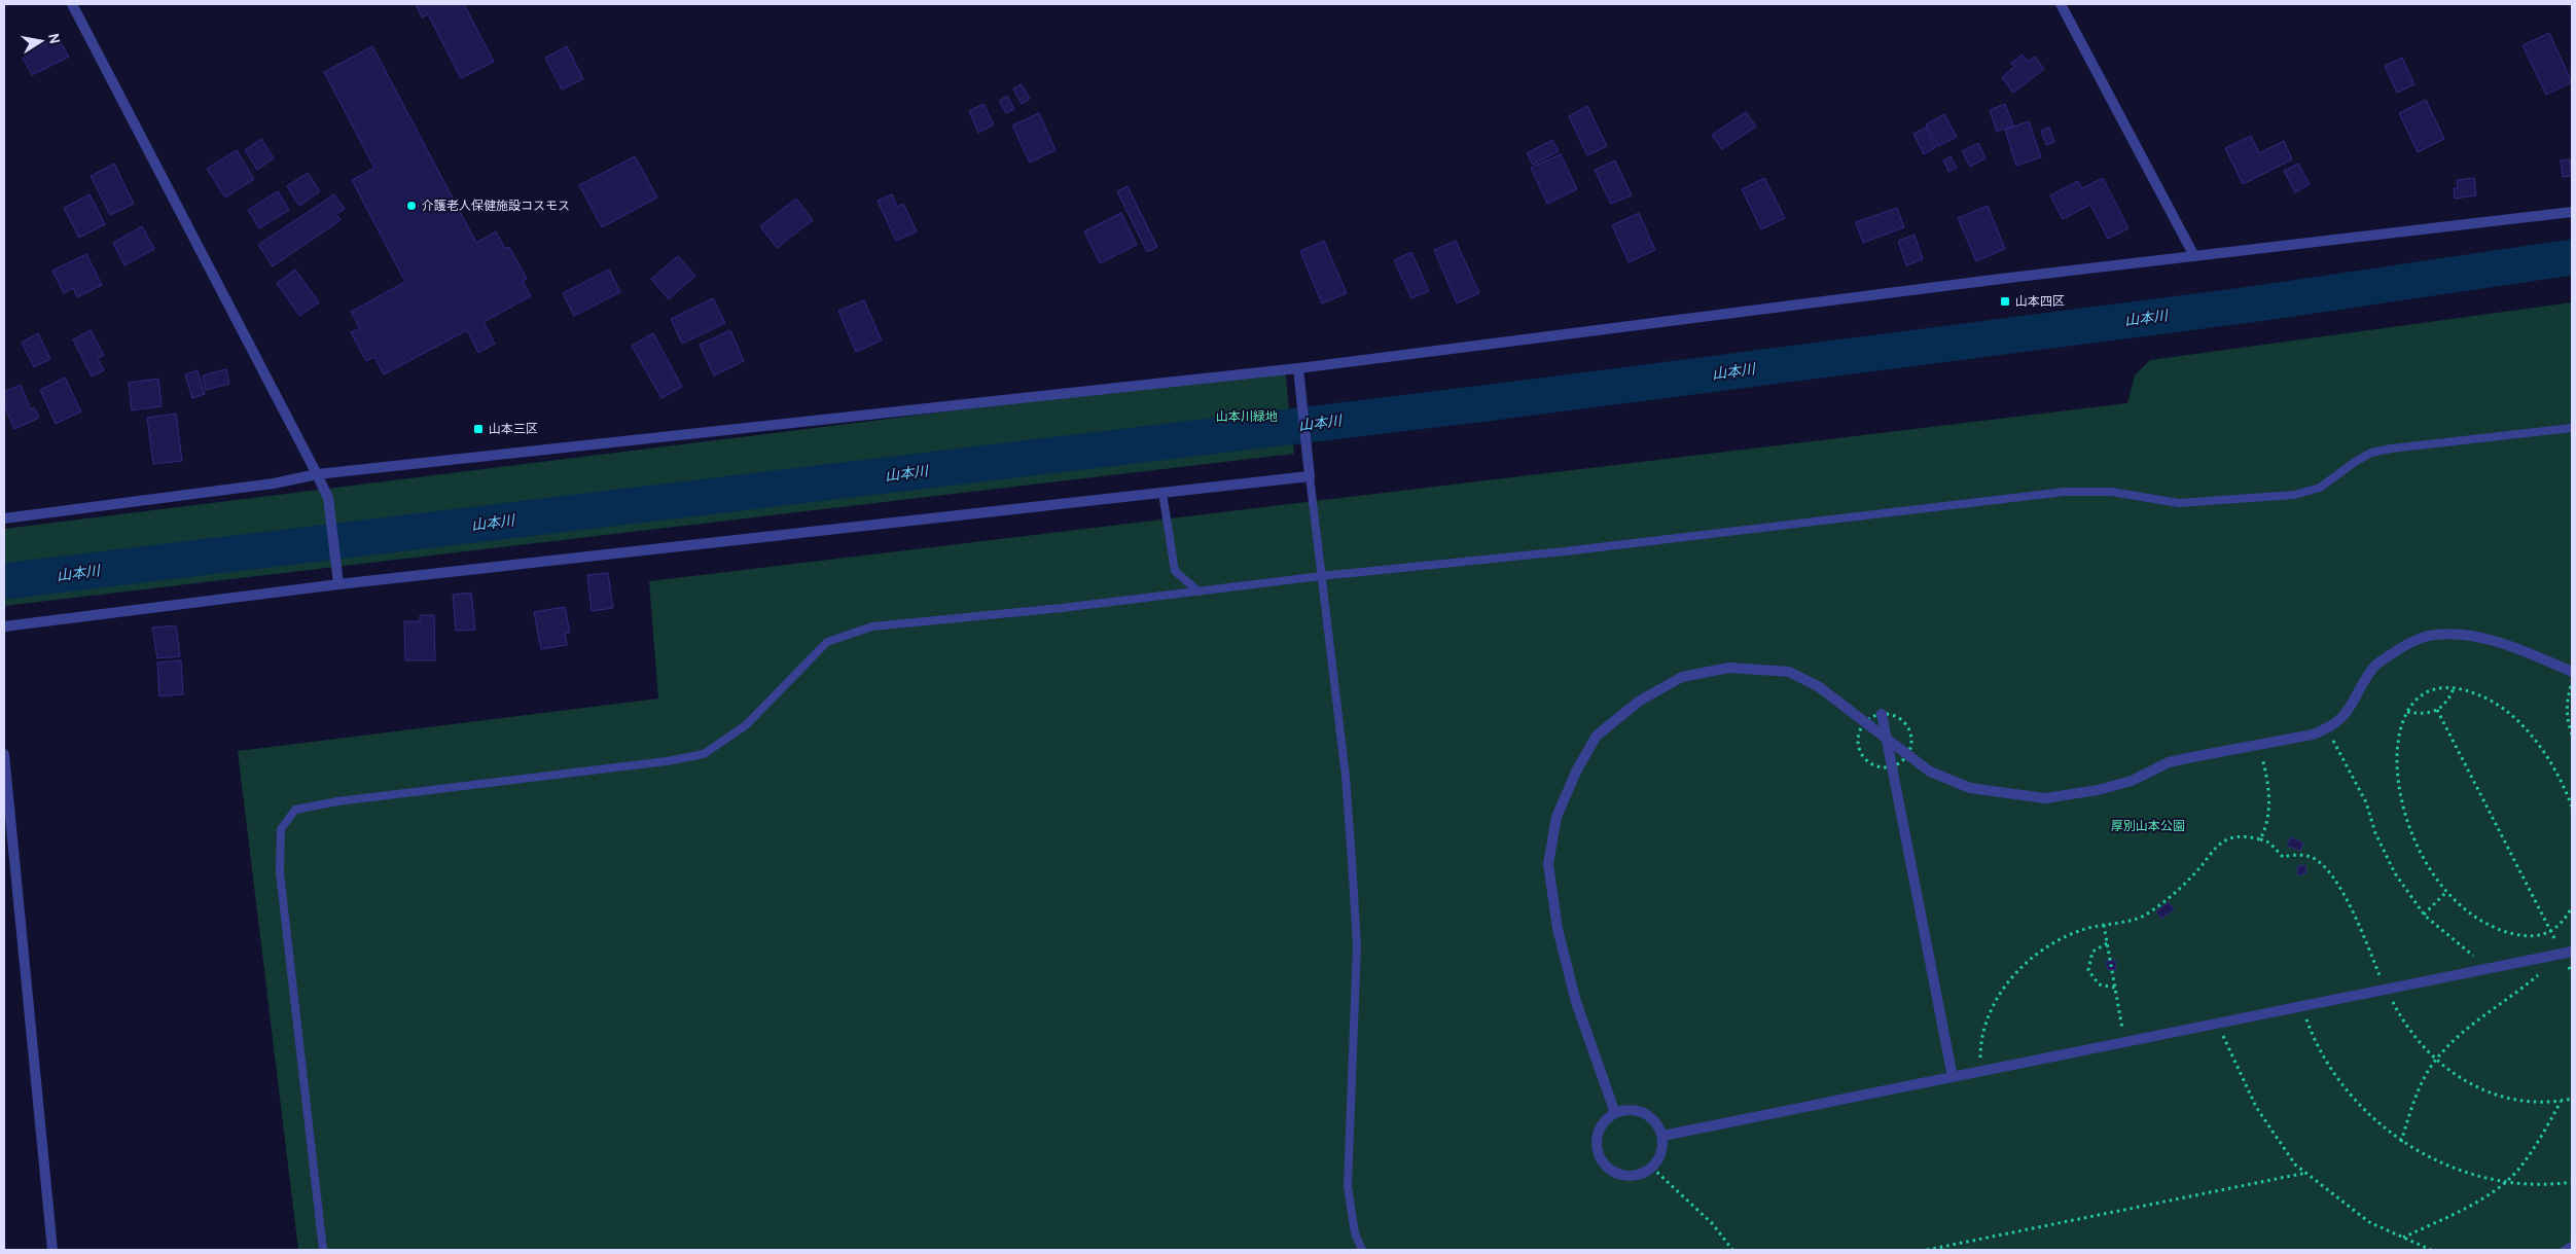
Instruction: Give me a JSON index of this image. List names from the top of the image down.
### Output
{
  "water": ["山本川"],
  "parks": ["山本川緑地", "厚別山本公園"],
  "places": {
    "other": ["介護老人保健施設コスモス"],
    "transit": ["山本四区", "山本三区"]
  },
  "north": "right"
}
